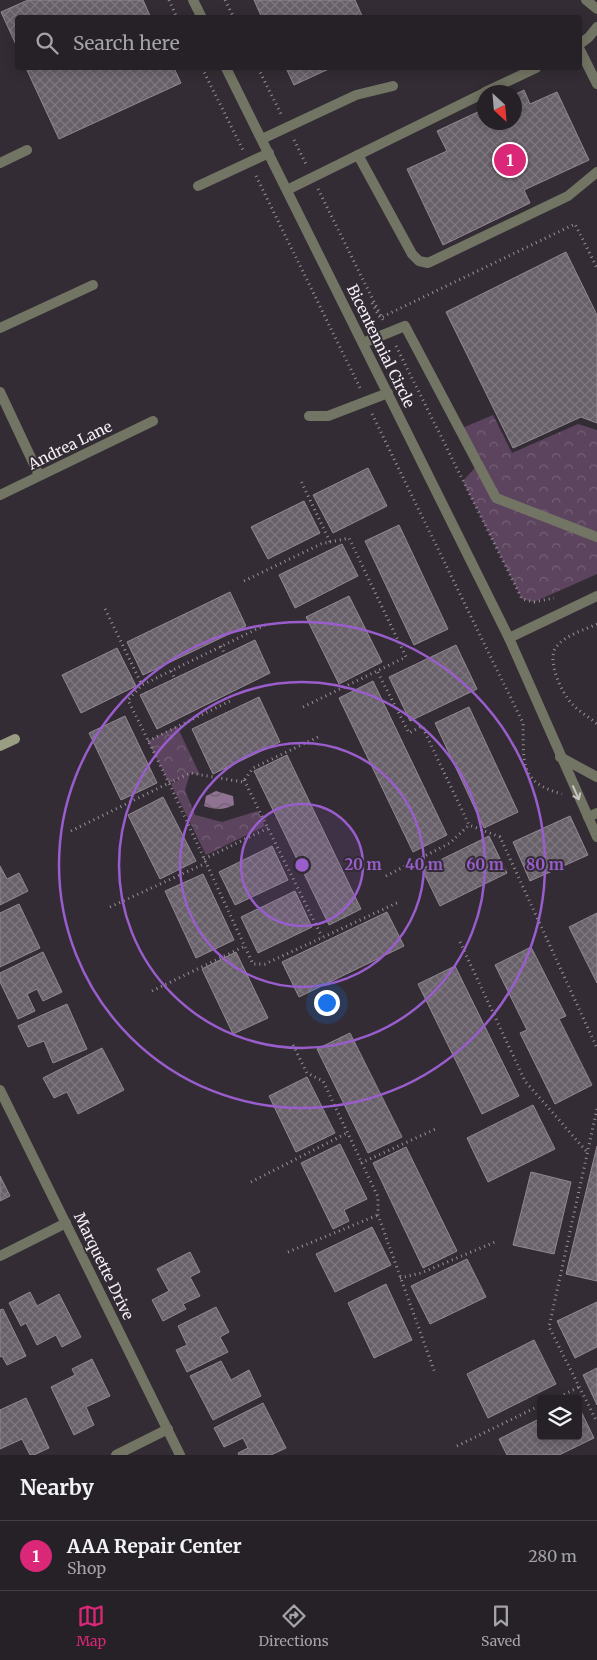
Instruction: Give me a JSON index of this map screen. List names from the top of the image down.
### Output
{
  "streets": {
    "street": ["Bicentennial Circle", "Andrea Lane", "Marquette Drive"]
  },
  "north": "bottom right",
  "page": {
    "search": "Search here",
    "pins": "1",
    "heading": "Nearby",
    "list": [
      {
        "mark": "1",
        "name": "AAA Repair Center",
        "note": "Shop",
        "value": "280 m"
      }
    ],
    "nav": ["Map", "Directions", "Saved"]
  },
  "rings": [
    "20 m",
    "40 m",
    "60 m",
    "80 m"
  ]
}
